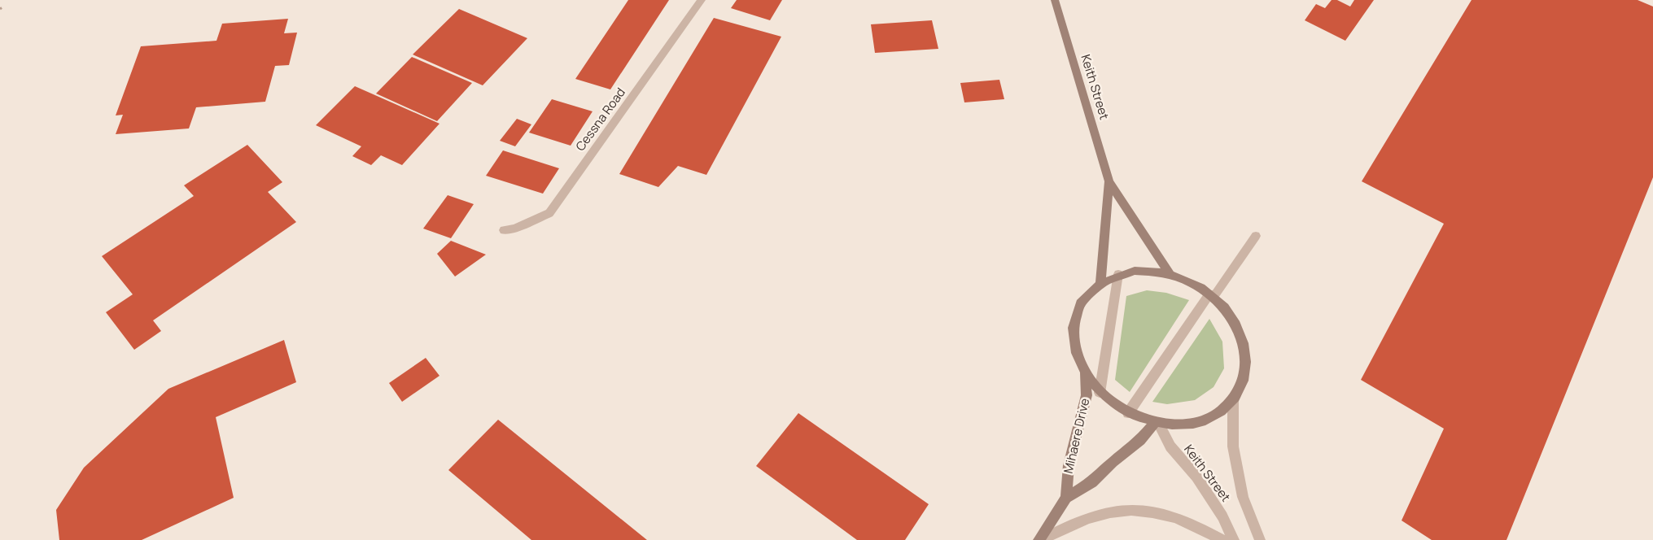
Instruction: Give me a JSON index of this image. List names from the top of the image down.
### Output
{
  "streets": {
    "main road": ["Keith Street", "Mihaere Drive"],
    "street": ["Cessna Road"]
  },
  "crossings": [
    ["Keith Street", "Mihaere Drive"]
  ]
}
